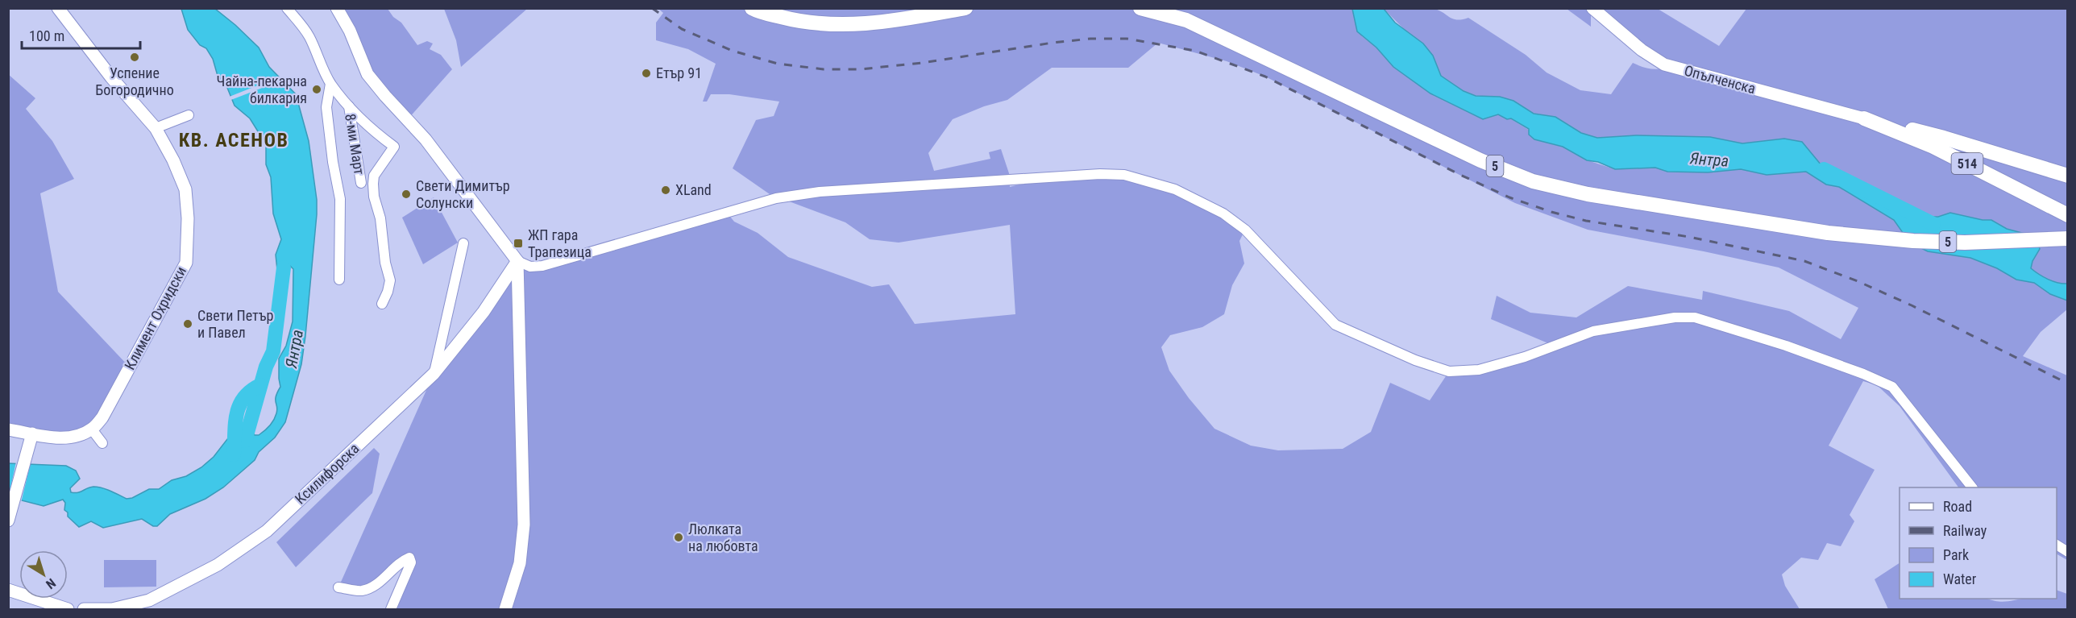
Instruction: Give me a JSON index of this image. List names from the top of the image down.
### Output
{
  "streets": {
    "main road": ["514", "5"],
    "street": [
      "Опълченска",
      "8-ми Март",
      "Климент Охридски",
      "Ксилифорска"
    ]
  },
  "crossings": [
    ["Опълченска", "514"]
  ],
  "districts": ["КВ. АСЕНОВ"],
  "water": ["Янтра"],
  "places": {
    "other": [
      "Успение Богородично",
      "Етър 91",
      "Чайна-пекарна билкария",
      "XLand",
      "Свети Димитър Солунски",
      "Свети Петър и Павел",
      "Люлката на любовта"
    ],
    "transit": ["ЖП гара Трапезица"]
  },
  "legend": [
    "Road",
    "Railway",
    "Park",
    "Water"
  ],
  "scale_bar": "100 m",
  "north": "bottom right"
}
